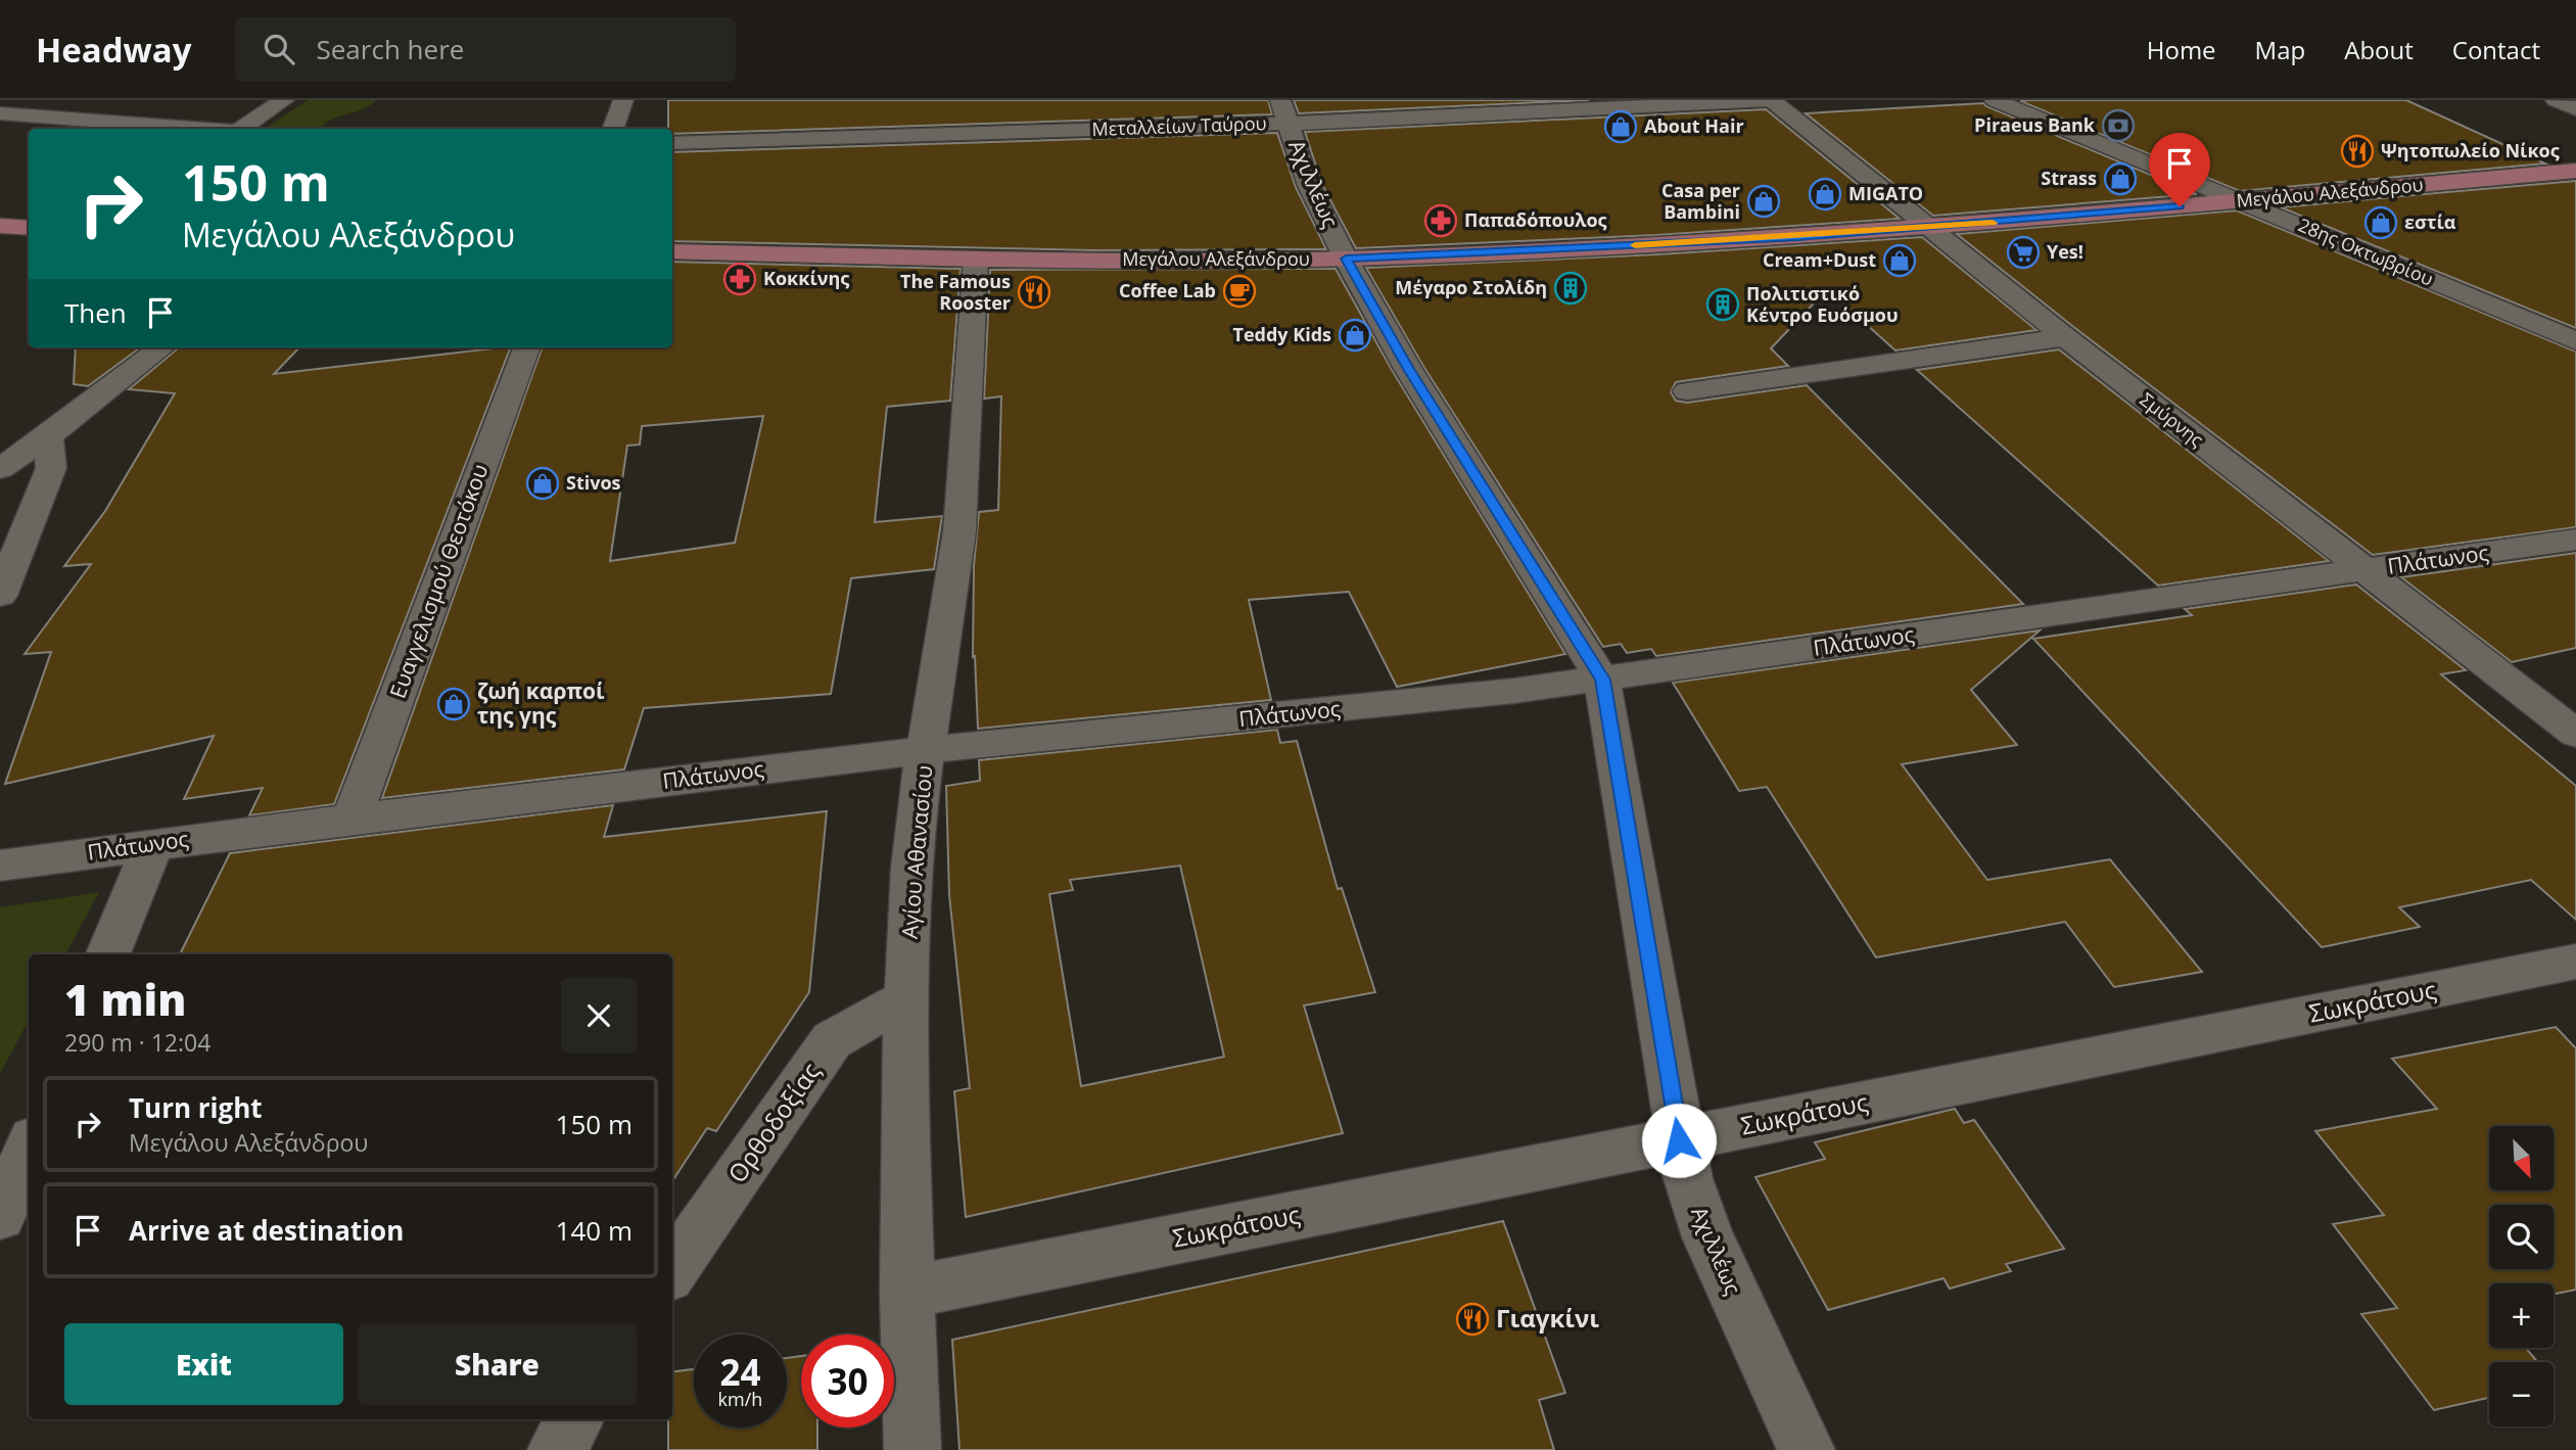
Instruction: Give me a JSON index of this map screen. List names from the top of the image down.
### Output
{
  "streets": {
    "main road": ["Μεγάλου Αλεξάνδρου"],
    "street": [
      "Μεταλλείων Ταύρου",
      "Αχιλλέως",
      "28ης Οκτωβρίου",
      "Σμύρνης",
      "Πλάτωνος",
      "Ευαγγελισμού Θεοτόκου",
      "Αγίου Αθανασίου",
      "Σωκράτους",
      "Ορθοδοξίας"
    ]
  },
  "crossings": [
    ["Μεταλλείων Ταύρου", "Αχιλλέως"],
    ["Μεταλλείων Ταύρου", "Σμύρνης"],
    ["Αχιλλέως", "Μεγάλου Αλεξάνδρου"],
    ["Αχιλλέως", "Πλάτωνος"],
    ["Αχιλλέως", "Σωκράτους"],
    ["Μεγάλου Αλεξάνδρου", "28ης Οκτωβρίου"],
    ["Μεγάλου Αλεξάνδρου", "Σμύρνης"],
    ["Μεγάλου Αλεξάνδρου", "Αγίου Αθανασίου"],
    ["Σμύρνης", "Πλάτωνος"],
    ["Πλάτωνος", "Ευαγγελισμού Θεοτόκου"],
    ["Πλάτωνος", "Αγίου Αθανασίου"],
    ["Αγίου Αθανασίου", "Σωκράτους"],
    ["Αγίου Αθανασίου", "Ορθοδοξίας"]
  ],
  "places": {
    "bank": ["Piraeus Bank"],
    "shop": [
      "About Hair",
      "Strass",
      "MIGATO",
      "Casa per Bambini",
      "εστία",
      "Cream+Dust",
      "Teddy Kids",
      "Stivos",
      "ζωή καρποί της γης"
    ],
    "restaurant": ["Ψητοπωλείο Νίκος", "The Famous Rooster", "Γιαγκίνι"],
    "pharmacy": ["Παπαδόπουλος", "Κοκκίνης"],
    "supermarket": ["Yes!"],
    "building": ["Μέγαρο Στολίδη", "Πολιτιστικό Κέντρο Ευόσμου"],
    "cafe": ["Coffee Lab"]
  },
  "north": "bottom right",
  "page": {
    "header": "Headway",
    "search": "Search here",
    "nav": [
      "Home",
      "Map",
      "About",
      "Contact"
    ],
    "turn": ["150 m", "Μεγάλου Αλεξάνδρου"],
    "then": "Then",
    "heading": ["1 min", "290 m · 12:04"],
    "list": [
      {
        "name": "Turn right",
        "note": "Μεγάλου Αλεξάνδρου",
        "value": "150 m"
      },
      {
        "name": "Arrive at destination",
        "value": "140 m"
      }
    ],
    "map_buttons": ["+", "−"],
    "buttons": ["Exit", "Share"],
    "speed": "24 km/h",
    "limit": "30"
  }
}
